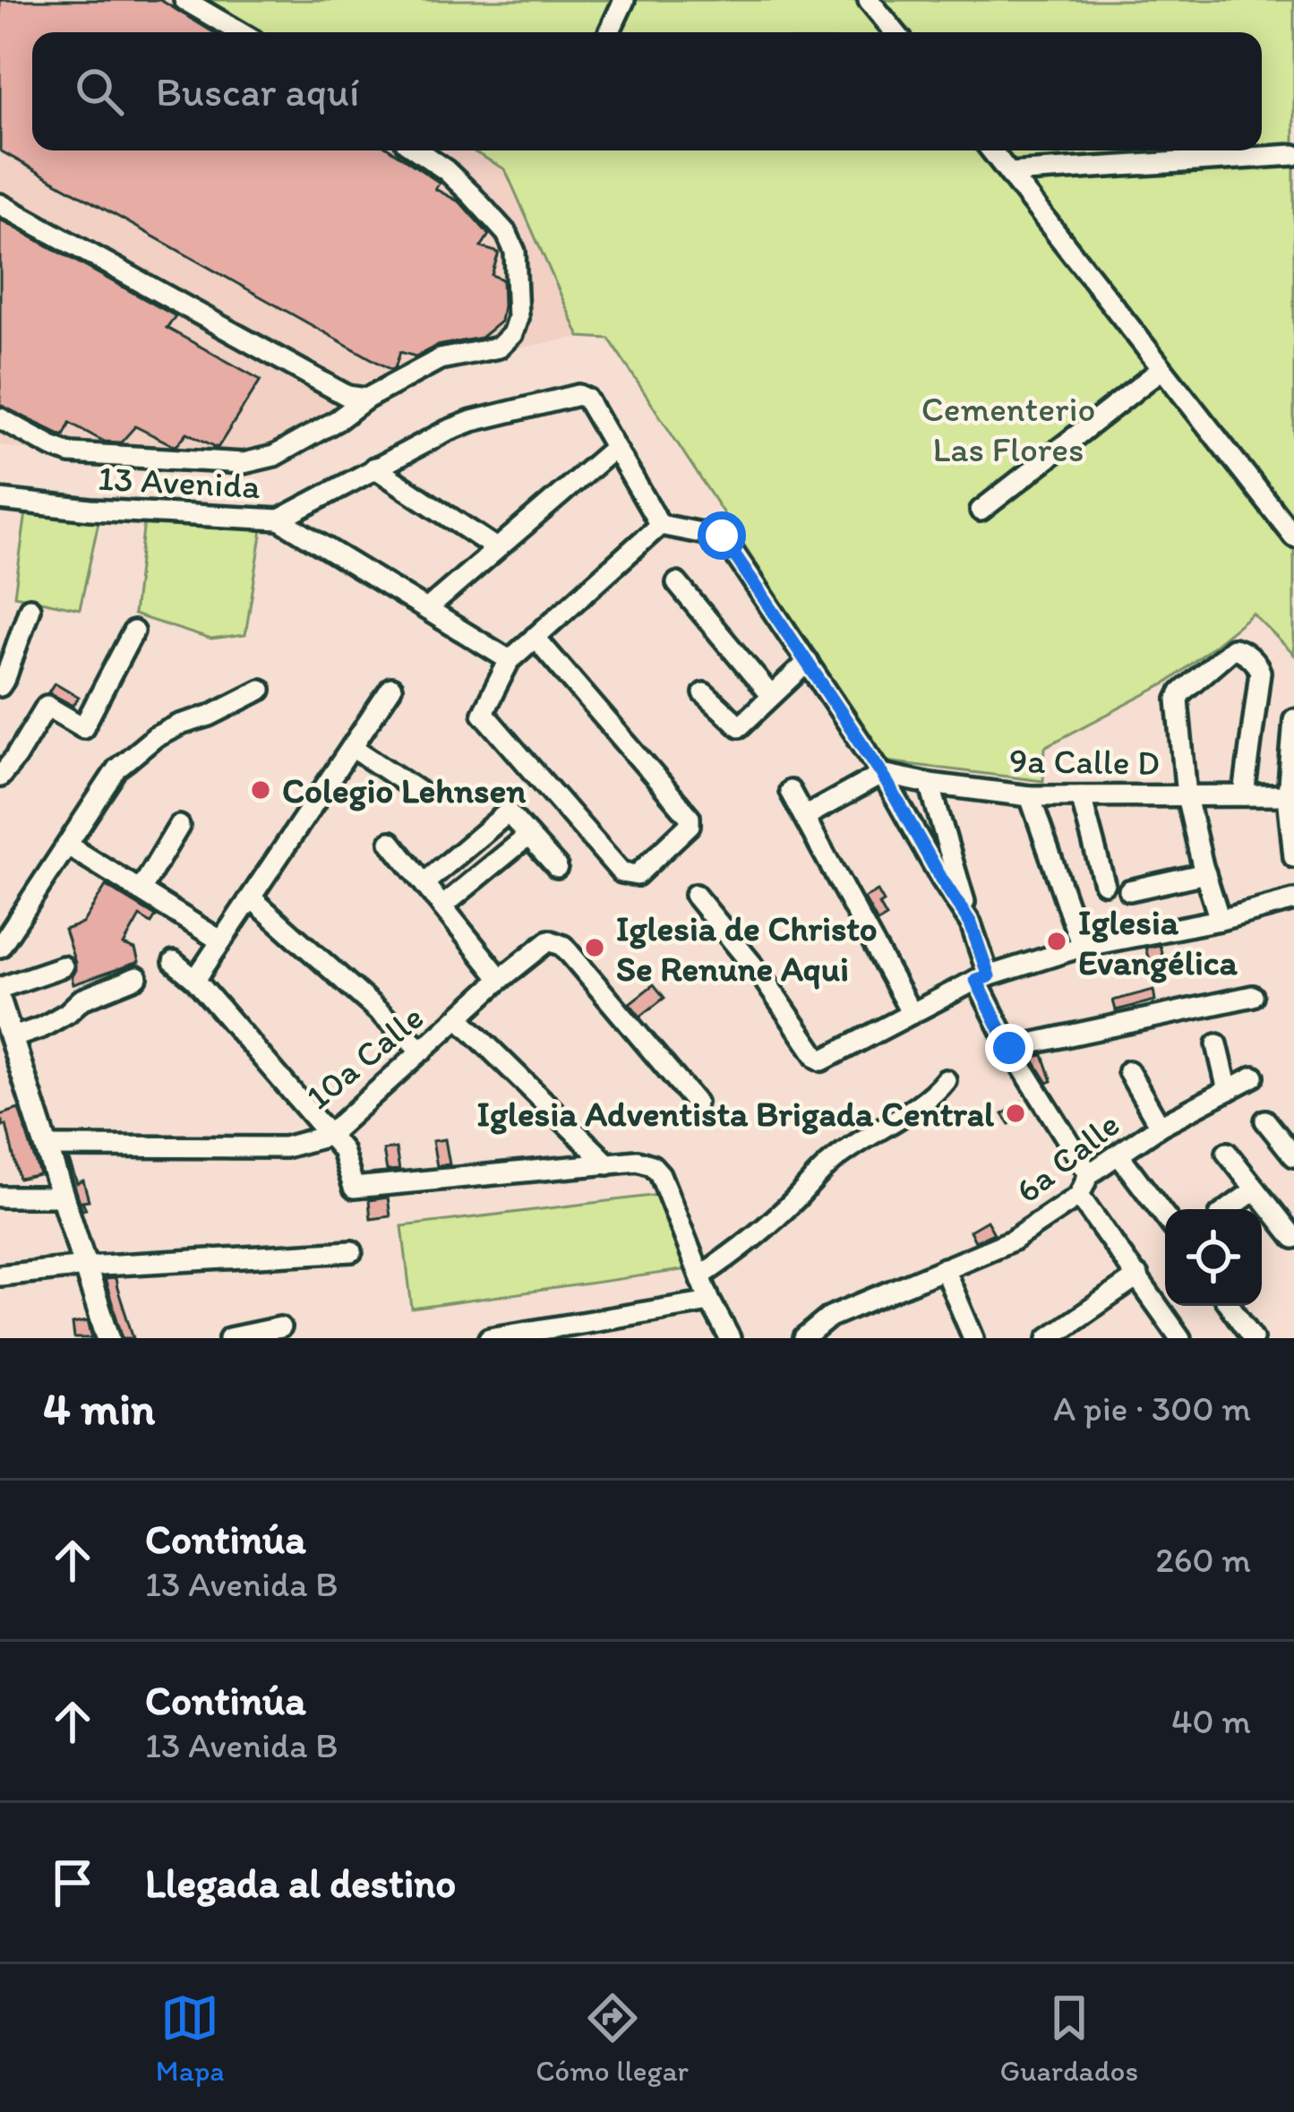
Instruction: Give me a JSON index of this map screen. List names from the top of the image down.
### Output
{
  "streets": {
    "street": [
      "13 Avenida",
      "9a Calle D",
      "10a Calle",
      "6a Calle"
    ]
  },
  "parks": ["Cementerio Las Flores"],
  "places": [
    "Colegio Lehnsen",
    "Iglesia Evangélica",
    "Iglesia de Christo Se Renune Aqui",
    "Iglesia Adventista Brigada Central"
  ],
  "page": {
    "search": "Buscar aquí",
    "heading": ["4 min", "A pie · 300 m"],
    "list": [
      ["Continúa", "13 Avenida B", "260 m"],
      ["Continúa", "13 Avenida B", "40 m"],
      "Llegada al destino"
    ],
    "nav": ["Mapa", "Cómo llegar", "Guardados"]
  }
}
